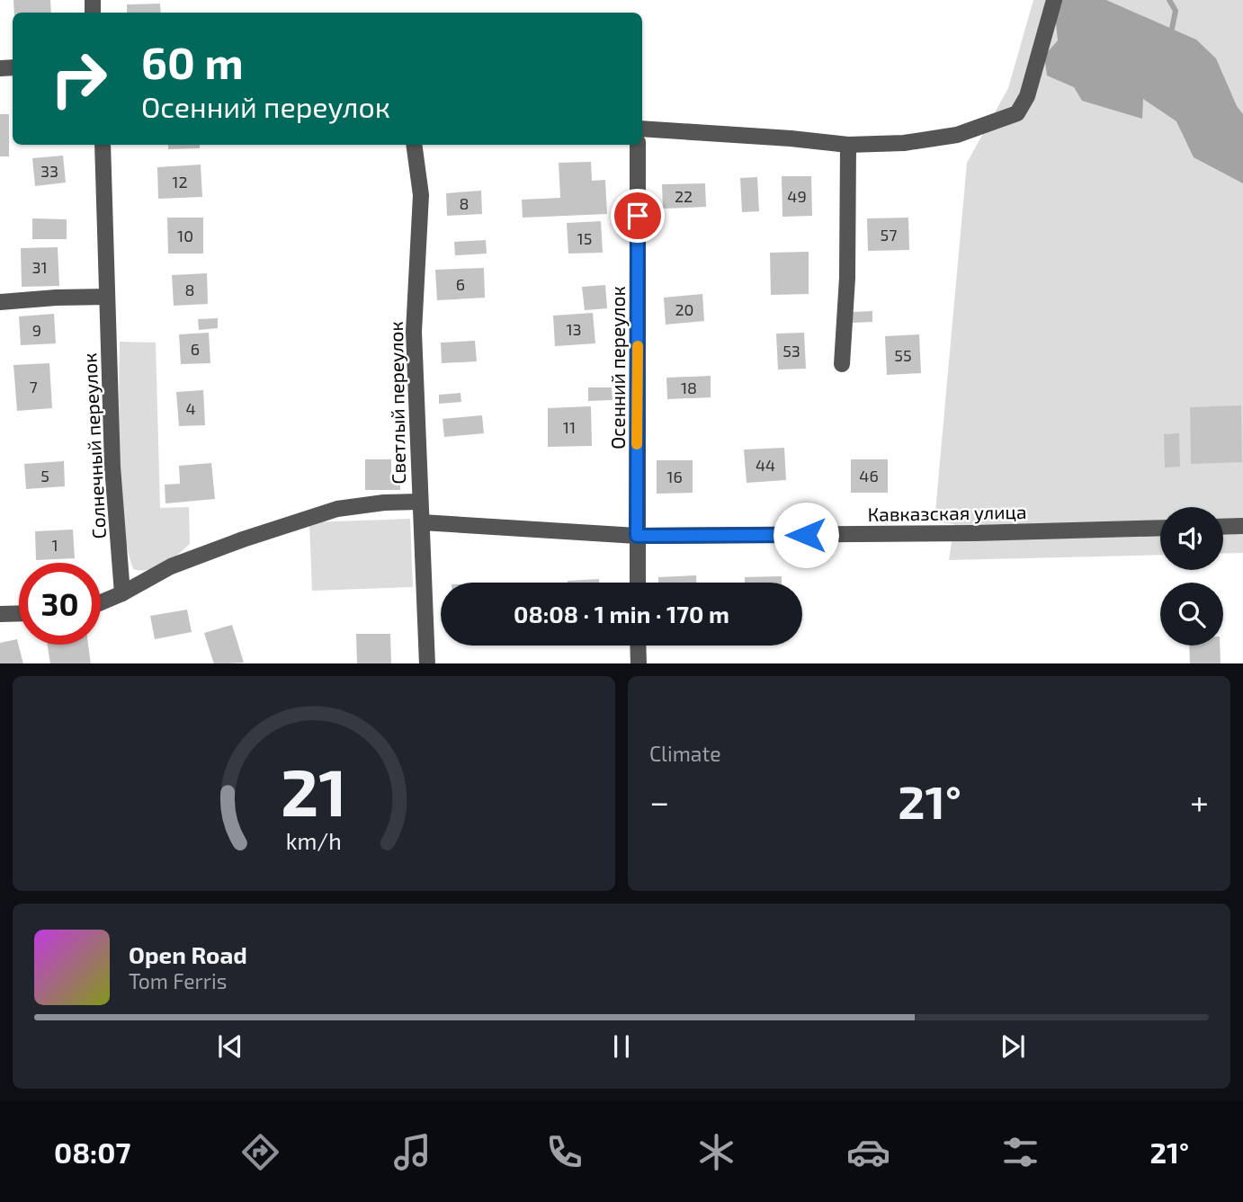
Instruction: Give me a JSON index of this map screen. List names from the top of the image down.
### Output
{
  "streets": {
    "street": [
      "Осенний переулок",
      "Светлый переулок",
      "Солнечный переулок",
      "Кавказcкая улица"
    ]
  },
  "crossings": [
    ["Осенний переулок", "Кавказcкая улица"],
    ["Светлый переулок", "Кавказcкая улица"]
  ],
  "house_numbers": [
    "33",
    "12",
    "22",
    "49",
    "8",
    "57",
    "10",
    "15",
    "31",
    "6",
    "8",
    "20",
    "13",
    "9",
    "6",
    "53",
    "55",
    "7",
    "18",
    "4",
    "11",
    "44",
    "5",
    "46",
    "16",
    "1"
  ],
  "page": {
    "turn": ["60 m", "Осенний переулок"],
    "limit": "30",
    "trip": "08:08 · 1 min · 170 m",
    "tile": "Climate",
    "heat": ["−", "21°", "+"],
    "song": ["Open Road", "Tom Ferris"],
    "tabs": ["08:07", "21°"],
    "gauge": ["21", "km/h"]
  }
}
